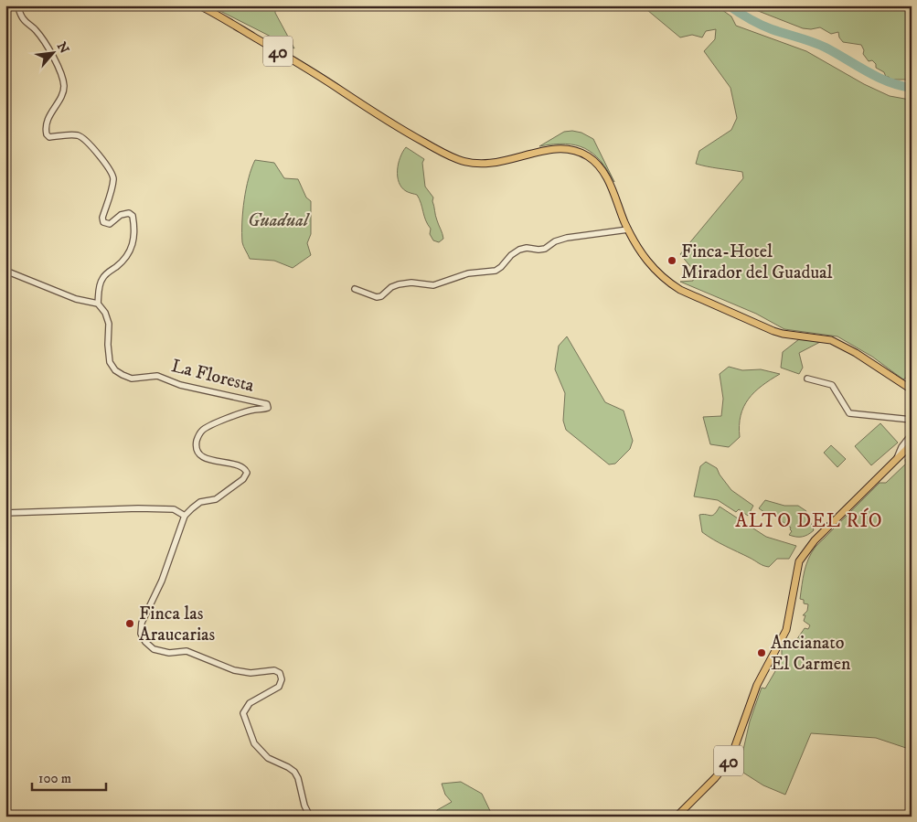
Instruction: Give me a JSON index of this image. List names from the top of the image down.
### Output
{
  "streets": {
    "main road": ["40"],
    "street": ["La Floresta"]
  },
  "districts": ["ALTO DEL RÍO"],
  "parks": ["Guadual"],
  "places": ["Finca-Hotel Mirador del Guadual", "Finca las Araucarias", "Ancianato El Carmen"],
  "scale_bar": "100 m",
  "north": "top right"
}
